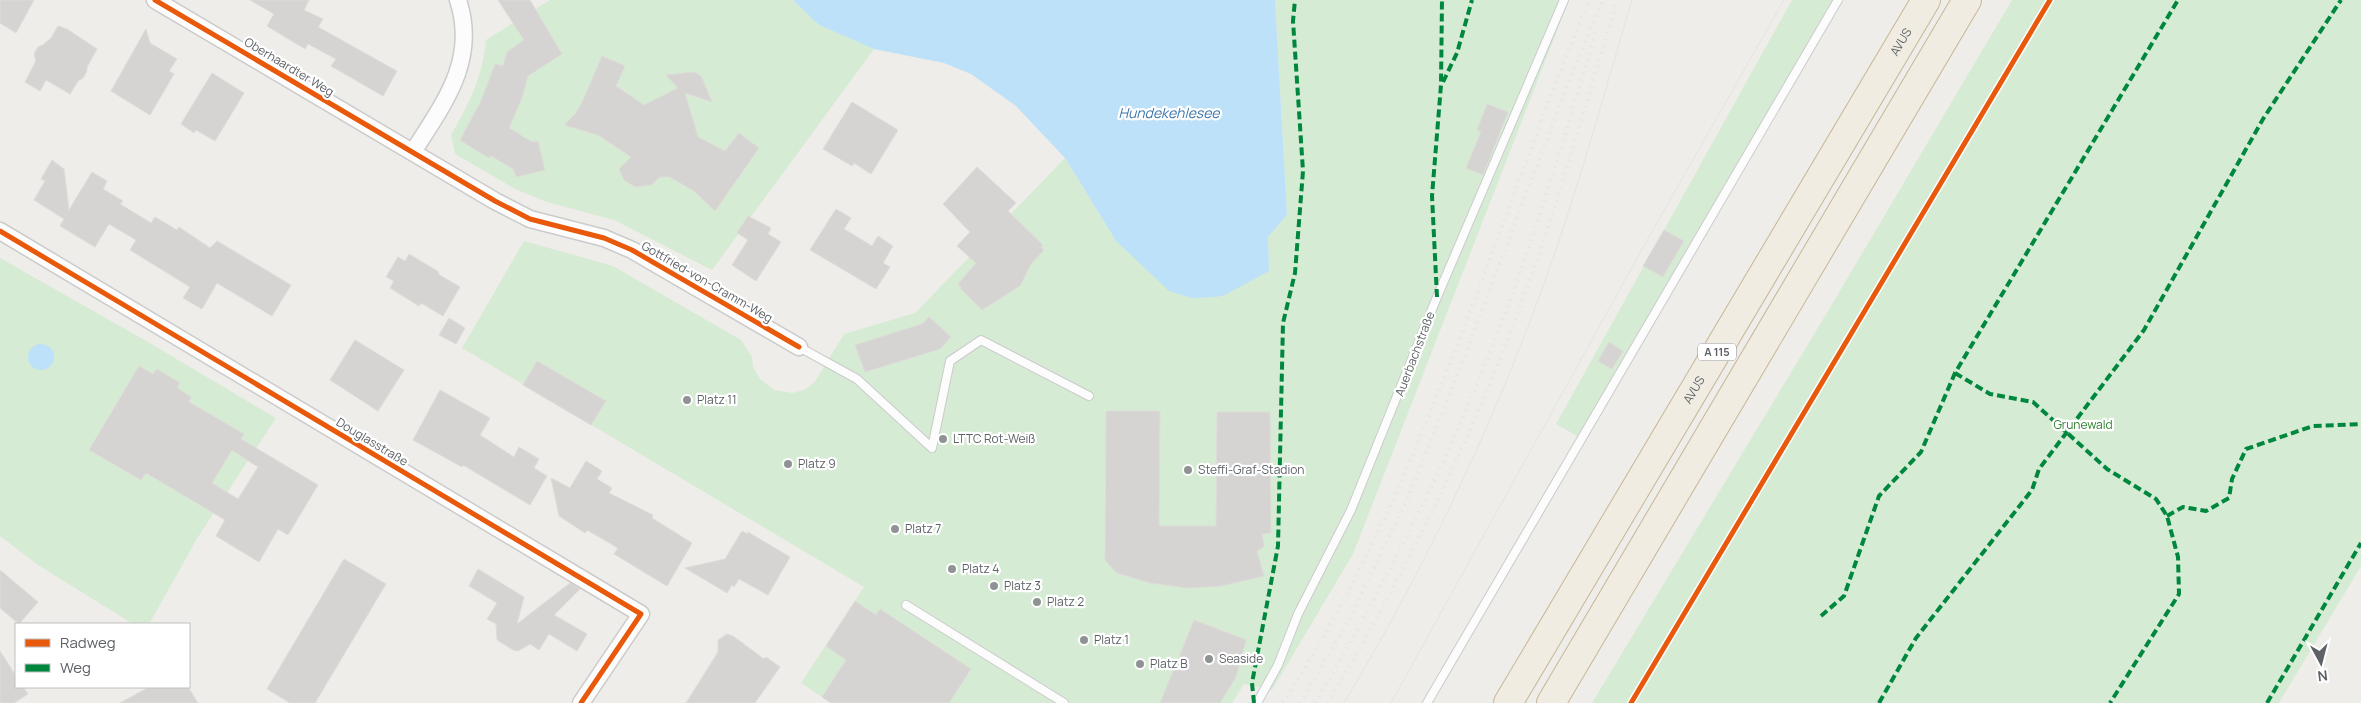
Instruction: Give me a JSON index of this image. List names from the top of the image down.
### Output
{
  "streets": {
    "highway": ["AVUS", "A 115"],
    "street": ["Oberhaardter Weg", "Gottfried-von-Cramm-Weg", "Douglasstraße"],
    "lane": ["Auerbachstraße"]
  },
  "crossings": [
    ["Oberhaardter Weg", "Gottfried-von-Cramm-Weg"]
  ],
  "water": ["Hundekehlesee"],
  "parks": ["Grunewald"],
  "places": [
    "Platz 11",
    "LTTC Rot-Weiß",
    "Platz 9",
    "Steffi-Graf-Stadion",
    "Platz 7",
    "Platz 4",
    "Platz 3",
    "Platz 2",
    "Platz 1",
    "Seaside",
    "Platz B"
  ],
  "legend": ["Radweg", "Weg"],
  "north": "bottom"
}
